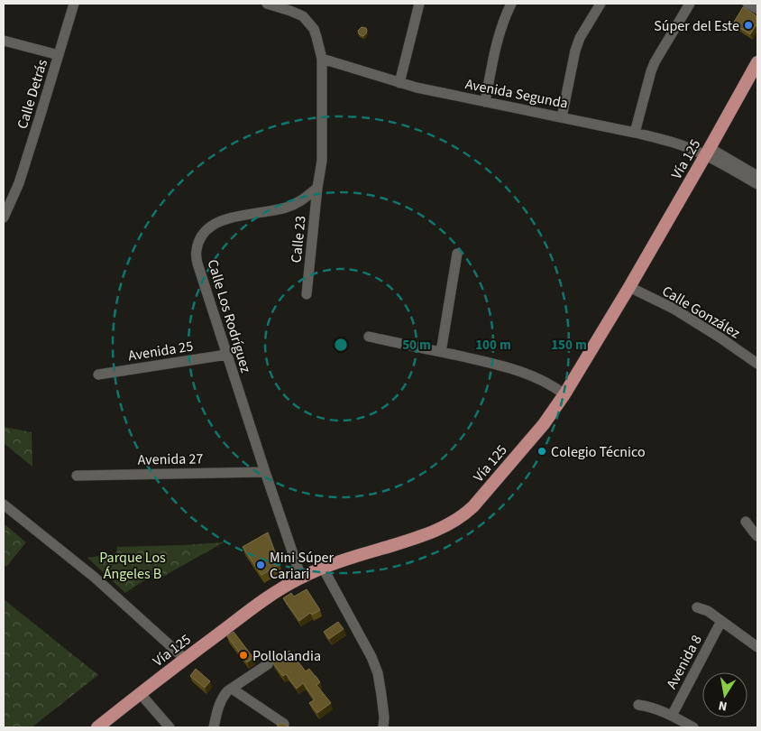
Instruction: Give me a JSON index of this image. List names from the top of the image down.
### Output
{
  "streets": {
    "main road": ["Vía 125"],
    "street": [
      "Avenida Segunda",
      "Calle Detrás",
      "Calle 23",
      "Calle González",
      "Calle Los Rodríguez",
      "Avenida 25",
      "Avenida 27",
      "Avenida 8"
    ]
  },
  "crossings": [
    ["Avenida Segunda", "Vía 125"],
    ["Vía 125", "Calle González"],
    ["Vía 125", "Calle Los Rodríguez"],
    ["Calle 23", "Calle Los Rodríguez"],
    ["Calle Los Rodríguez", "Avenida 25"],
    ["Calle Los Rodríguez", "Avenida 27"]
  ],
  "parks": ["Parque Los Ángeles B"],
  "places": [
    "Súper del Este",
    "Colegio Técnico",
    "Mini Súper Cariari",
    "Pollolandia"
  ],
  "north": "bottom",
  "rings": ["50 m", "100 m", "150 m"]
}
